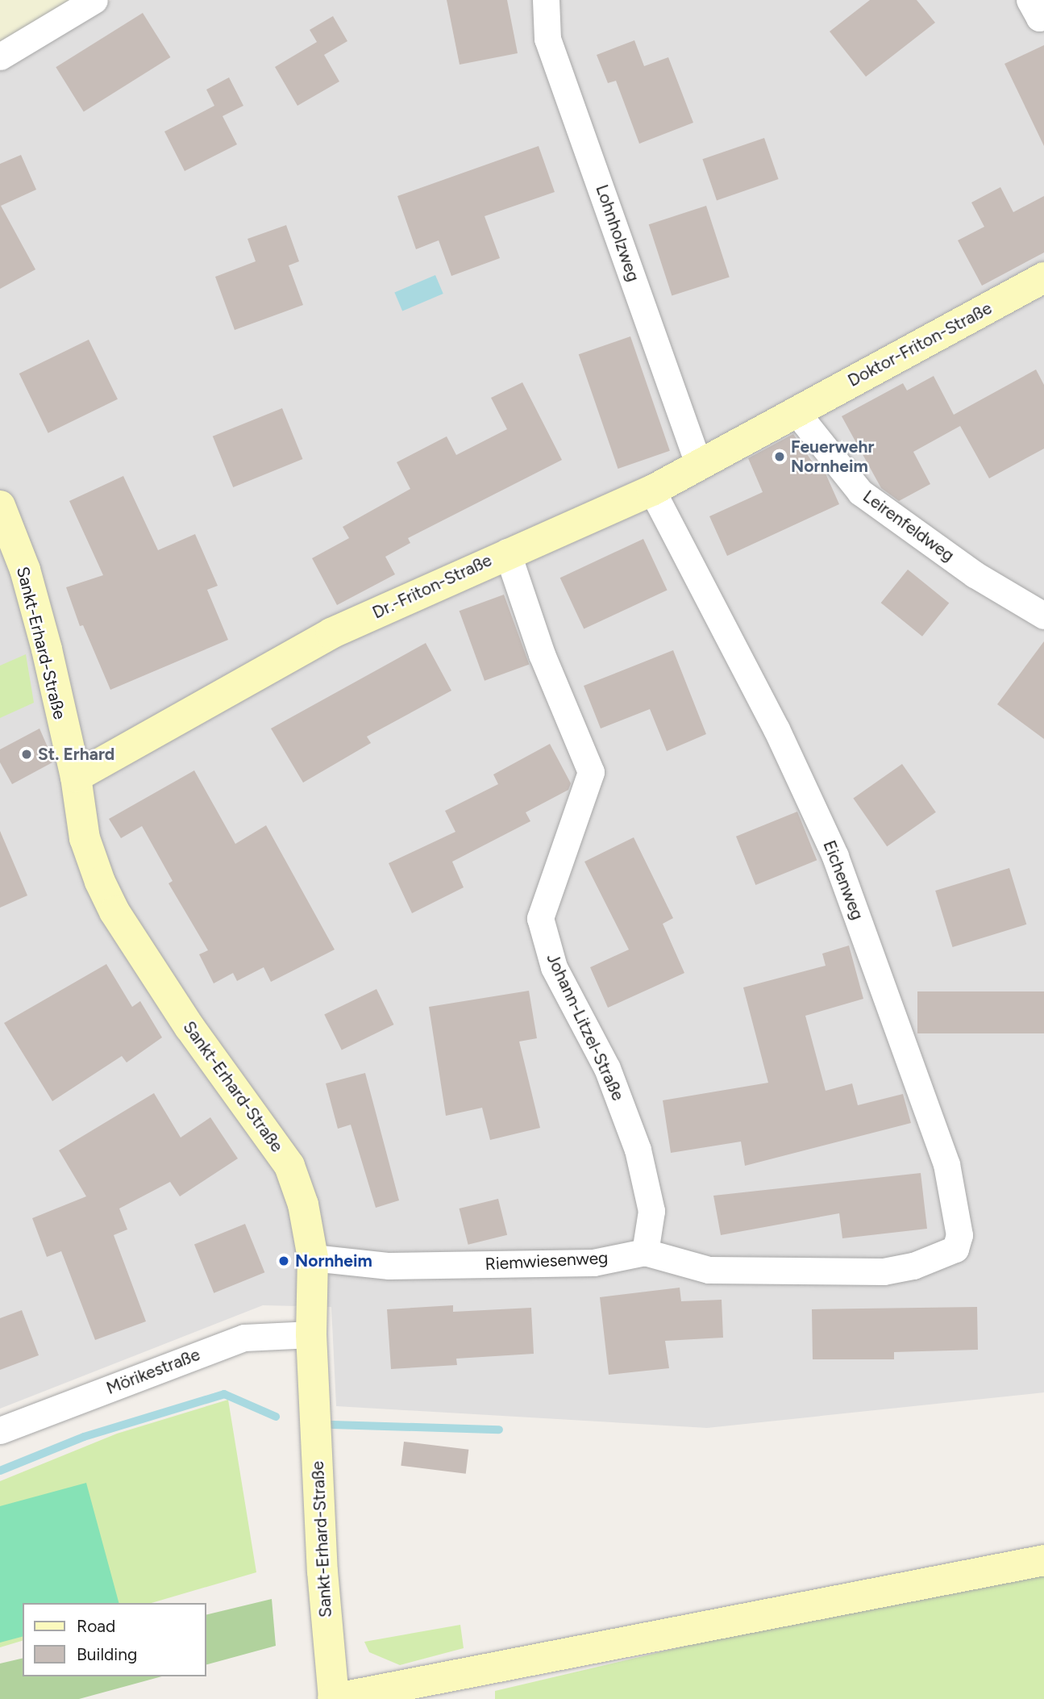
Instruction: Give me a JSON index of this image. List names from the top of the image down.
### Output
{
  "streets": {
    "street": [
      "Lohnholzweg",
      "Doktor-Friton-Straße",
      "Leirenfeldweg",
      "Dr.-Friton-Straße",
      "Sankt-Erhard-Straße",
      "Eichenweg",
      "Johann-Litzel-Straße",
      "Riemwiesenweg",
      "Mörikestraße"
    ]
  },
  "crossings": [
    ["Lohnholzweg", "Dr.-Friton-Straße"],
    ["Doktor-Friton-Straße", "Leirenfeldweg"],
    ["Doktor-Friton-Straße", "Dr.-Friton-Straße"],
    ["Leirenfeldweg", "Dr.-Friton-Straße"],
    ["Dr.-Friton-Straße", "Sankt-Erhard-Straße"],
    ["Dr.-Friton-Straße", "Eichenweg"],
    ["Dr.-Friton-Straße", "Johann-Litzel-Straße"],
    ["Sankt-Erhard-Straße", "Riemwiesenweg"],
    ["Sankt-Erhard-Straße", "Mörikestraße"],
    ["Eichenweg", "Riemwiesenweg"],
    ["Johann-Litzel-Straße", "Riemwiesenweg"]
  ],
  "places": ["Feuerwehr Nornheim", "St. Erhard", "Nornheim"],
  "legend": ["Road", "Building"]
}
